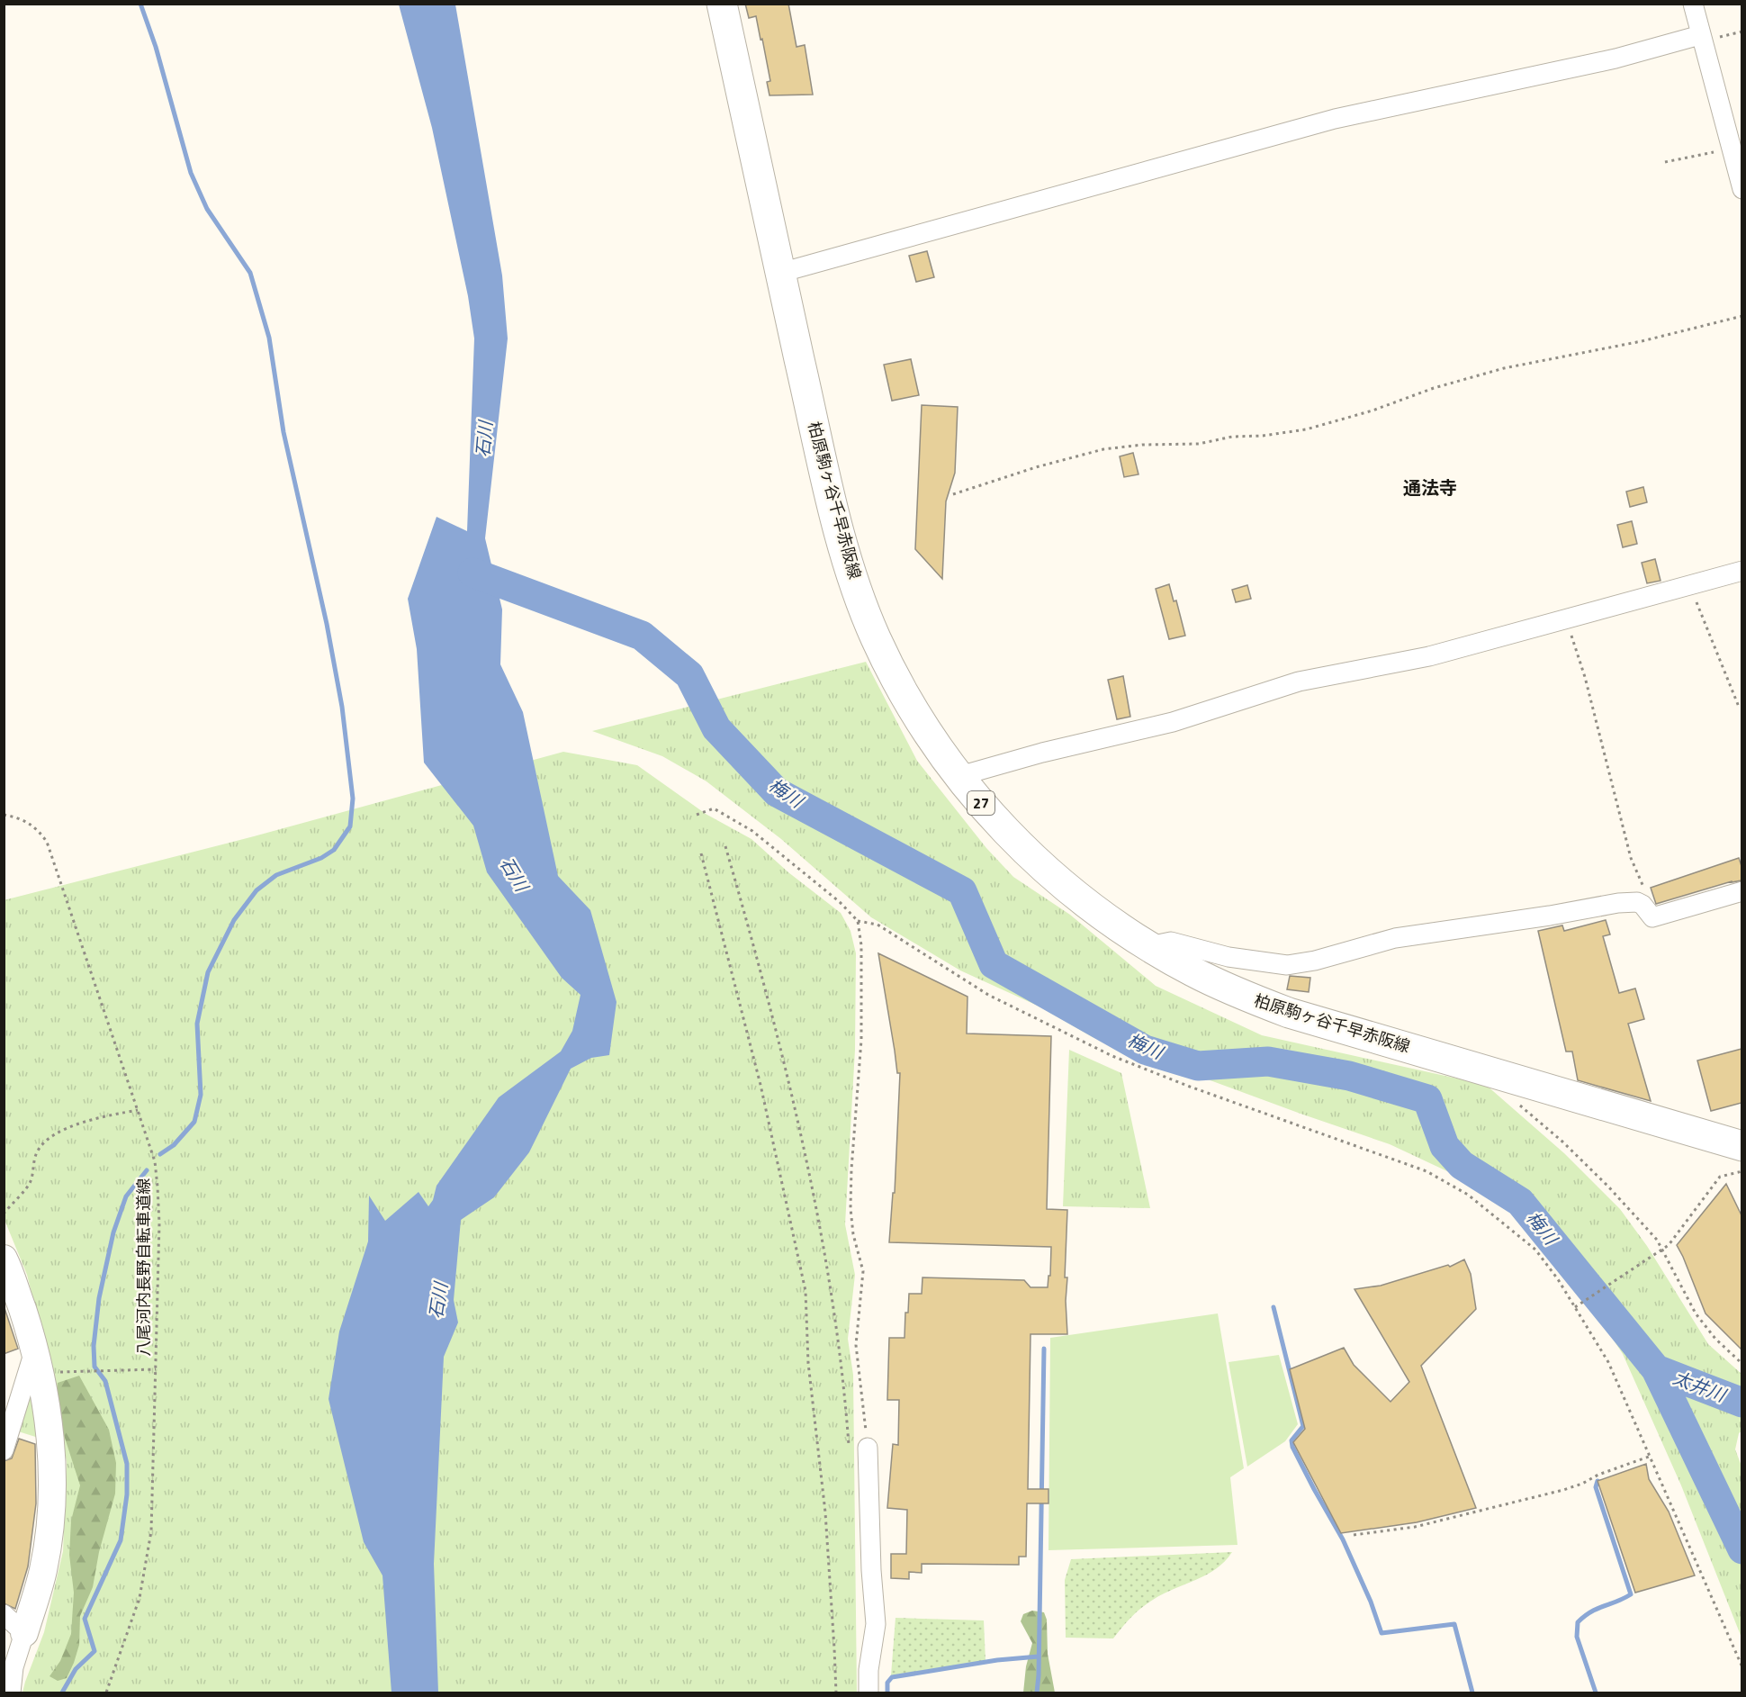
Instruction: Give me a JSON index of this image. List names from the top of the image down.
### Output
{
  "streets": {
    "main road": ["柏原駒ヶ谷千早赤阪線", "27"],
    "path": ["八尾河内長野自転車道線"]
  },
  "districts": ["通法寺"],
  "water": ["石川", "梅川", "太井川"]
}
